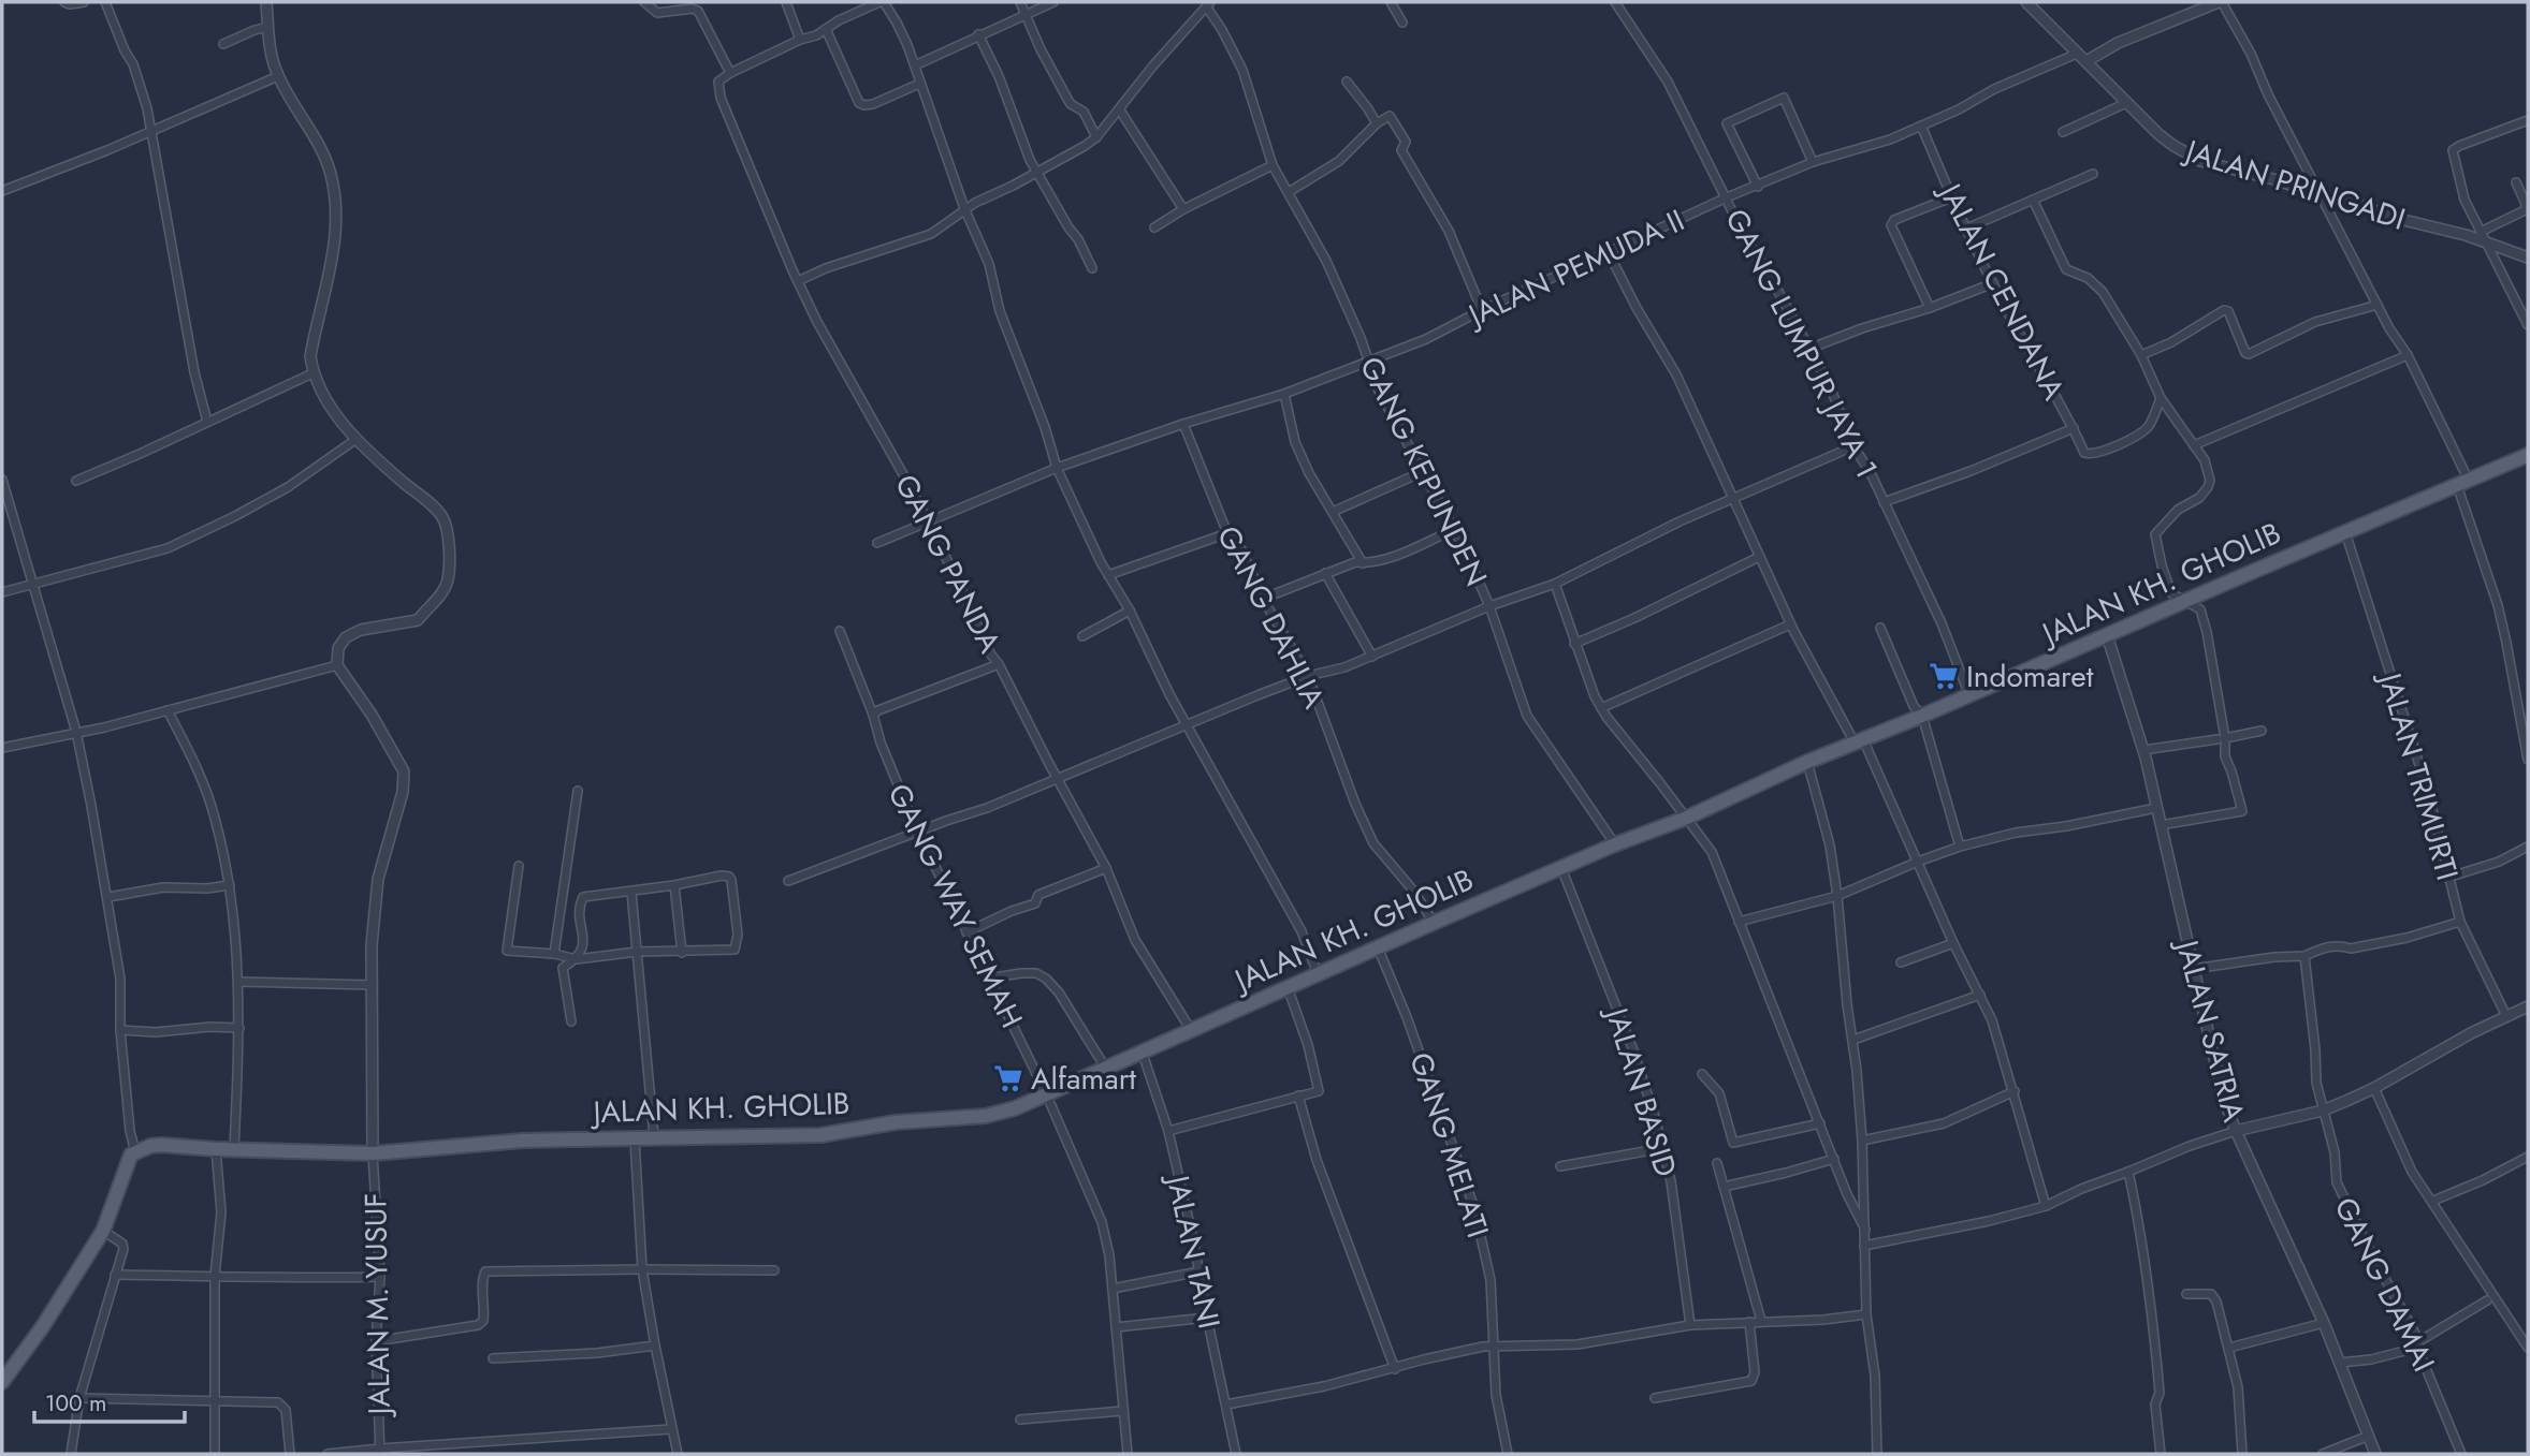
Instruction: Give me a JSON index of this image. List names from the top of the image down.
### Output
{
  "streets": {
    "main road": ["JALAN KH. GHOLIB"],
    "street": [
      "JALAN PRINGADI",
      "JALAN PEMUDA II",
      "JALAN CENDANA",
      "GANG LUMPUR JAYA 1",
      "GANG KEPUNDEN",
      "GANG PANDA",
      "GANG DAHLIA",
      "JALAN TRIMURTI",
      "GANG WAY SEMAH",
      "JALAN SATRIA",
      "JALAN BASID",
      "GANG MELATI",
      "JALAN TANI",
      "GANG DAMAI",
      "JALAN M. YUSUF"
    ]
  },
  "crossings": [
    ["JALAN PRINGADI", "JALAN PEMUDA II"],
    ["JALAN PEMUDA II", "JALAN CENDANA"],
    ["JALAN PEMUDA II", "GANG LUMPUR JAYA 1"],
    ["JALAN PEMUDA II", "GANG KEPUNDEN"],
    ["JALAN PEMUDA II", "GANG PANDA"],
    ["JALAN PEMUDA II", "GANG DAHLIA"],
    ["GANG LUMPUR JAYA 1", "JALAN KH. GHOLIB"],
    ["GANG KEPUNDEN", "JALAN KH. GHOLIB"],
    ["GANG PANDA", "JALAN KH. GHOLIB"],
    ["JALAN KH. GHOLIB", "GANG DAHLIA"],
    ["JALAN KH. GHOLIB", "JALAN TRIMURTI"],
    ["JALAN KH. GHOLIB", "GANG WAY SEMAH"],
    ["JALAN KH. GHOLIB", "JALAN SATRIA"],
    ["JALAN KH. GHOLIB", "JALAN BASID"],
    ["JALAN KH. GHOLIB", "GANG MELATI"],
    ["JALAN KH. GHOLIB", "JALAN TANI"],
    ["JALAN KH. GHOLIB", "JALAN M. YUSUF"]
  ],
  "places": {
    "supermarket": ["Indomaret", "Alfamart"]
  },
  "scale_bar": "100 m"
}
